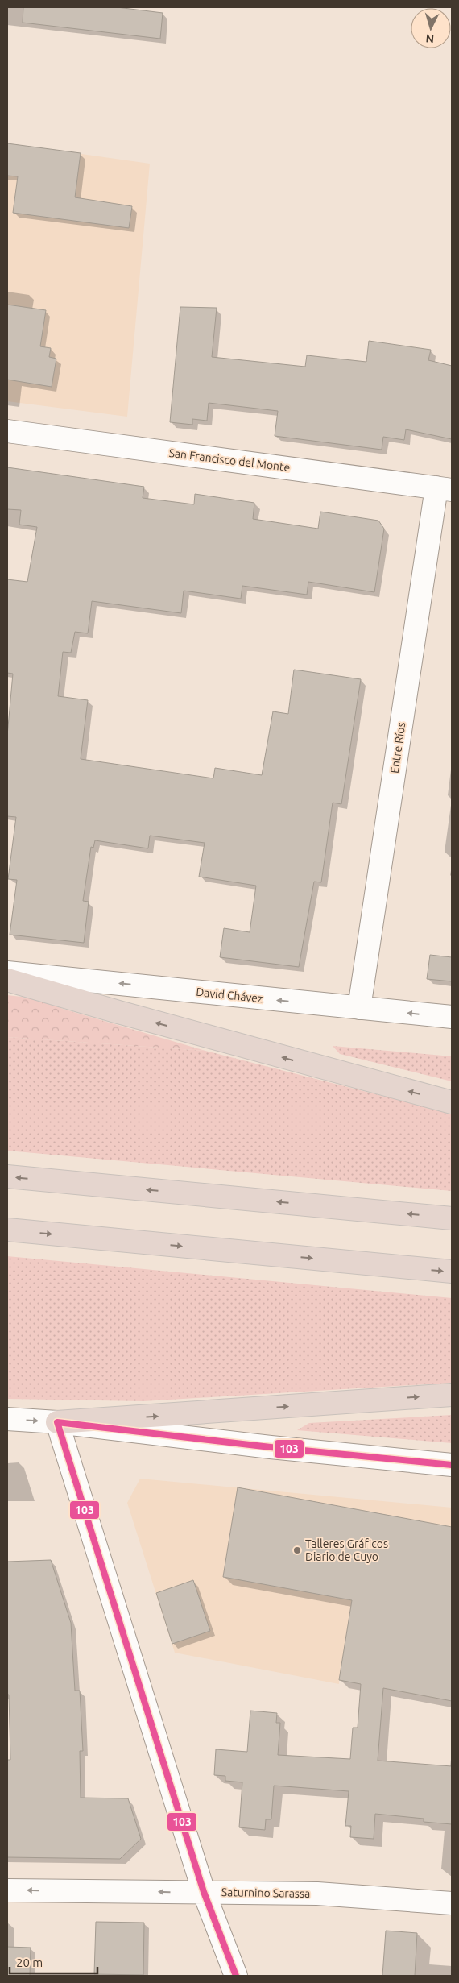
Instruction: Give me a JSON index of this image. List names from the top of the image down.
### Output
{
  "streets": {
    "street": [
      "San Francisco del Monte",
      "Entre Ríos",
      "David Chávez",
      "Saturnino Sarassa"
    ]
  },
  "crossings": [
    ["San Francisco del Monte", "Entre Ríos"],
    ["Entre Ríos", "David Chávez"]
  ],
  "one_way": ["David Chávez", "Saturnino Sarassa"],
  "places": ["Talleres Gráficos Diario de Cuyo"],
  "lines": ["transit line 103"],
  "scale_bar": "20 m",
  "north": "bottom"
}
